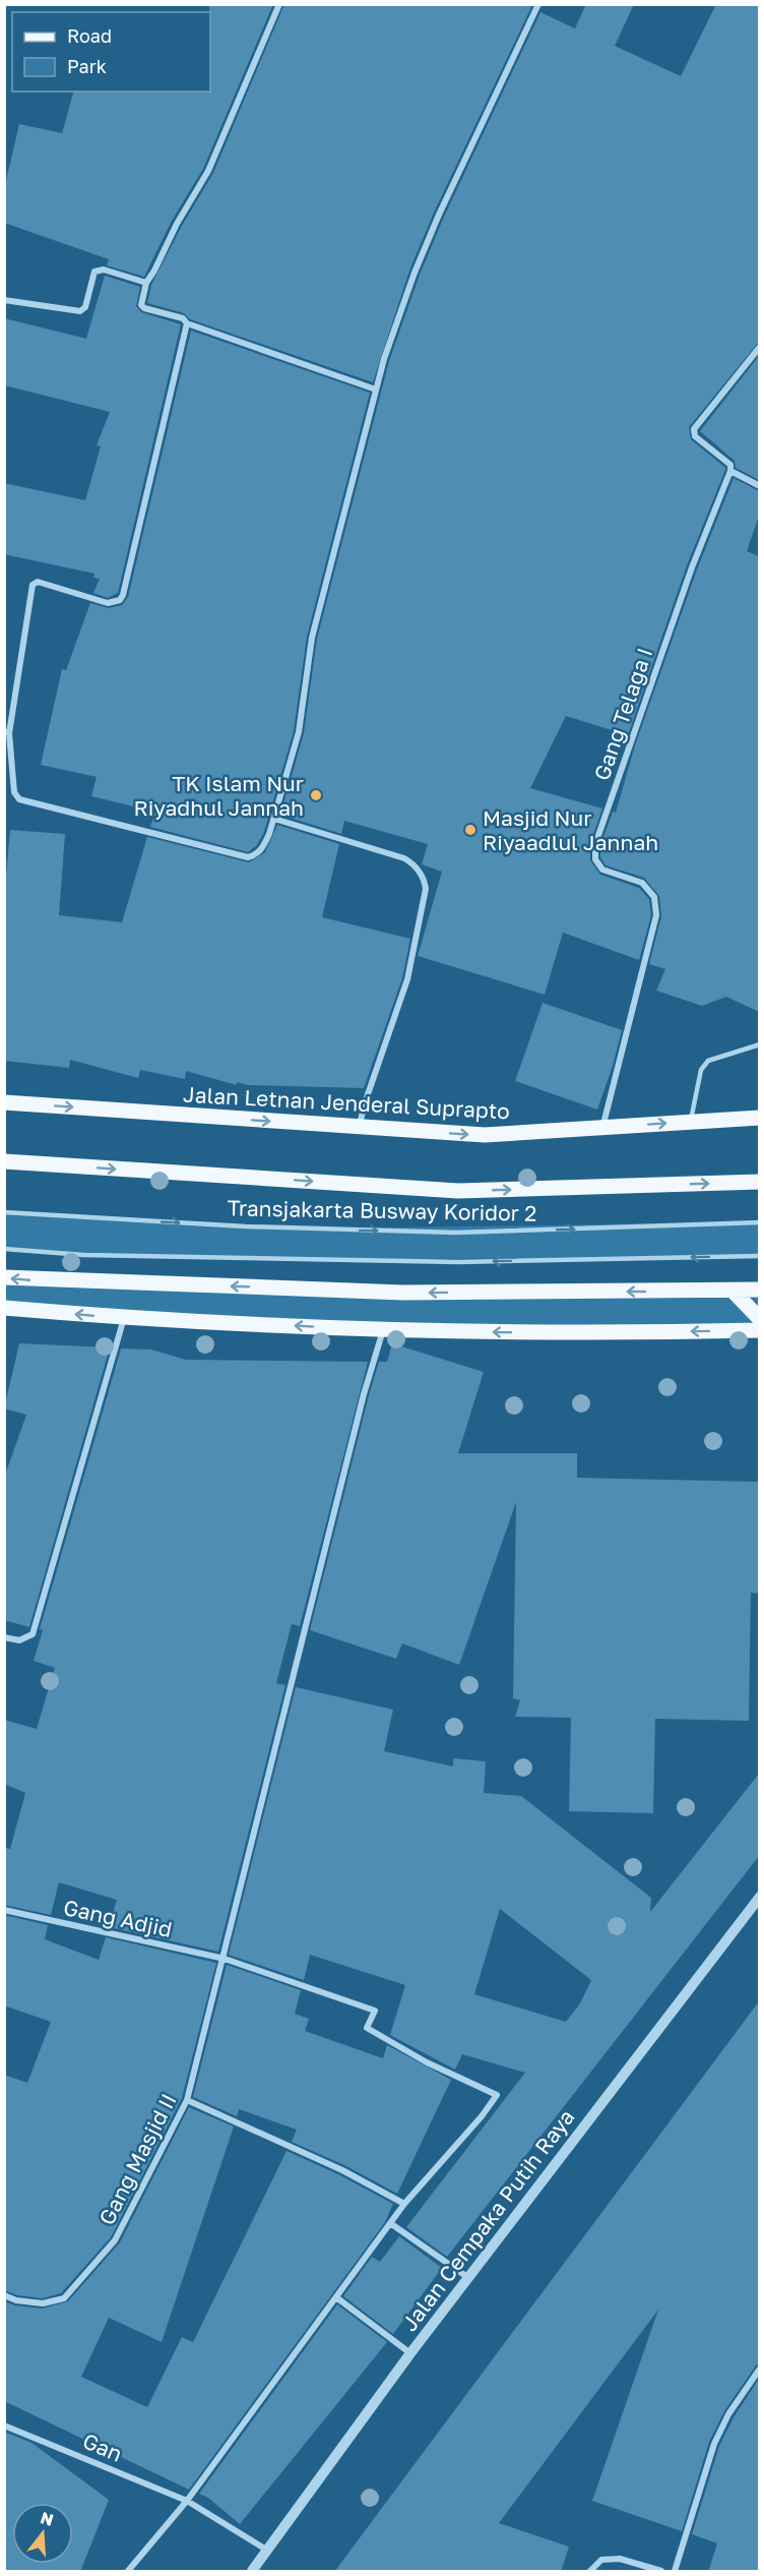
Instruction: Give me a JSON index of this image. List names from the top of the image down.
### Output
{
  "streets": {
    "main road": ["Jalan Letnan Jenderal Suprapto"],
    "street": [
      "Gang Telaga I",
      "Gang Adjid",
      "Gang Masjid II",
      "Jalan Cempaka Putih Raya",
      "Gan"
    ],
    "lane": ["Transjakarta Busway Koridor 2"]
  },
  "crossings": [
    ["Gang Telaga I", "Jalan Letnan Jenderal Suprapto"],
    ["Gang Adjid", "Gang Masjid II"],
    ["Jalan Cempaka Putih Raya", "Gan"]
  ],
  "places": ["TK Islam Nur Riyadhul Jannah", "Masjid Nur Riyaadlul Jannah"],
  "legend": ["Road", "Park"],
  "north": "top"
}
